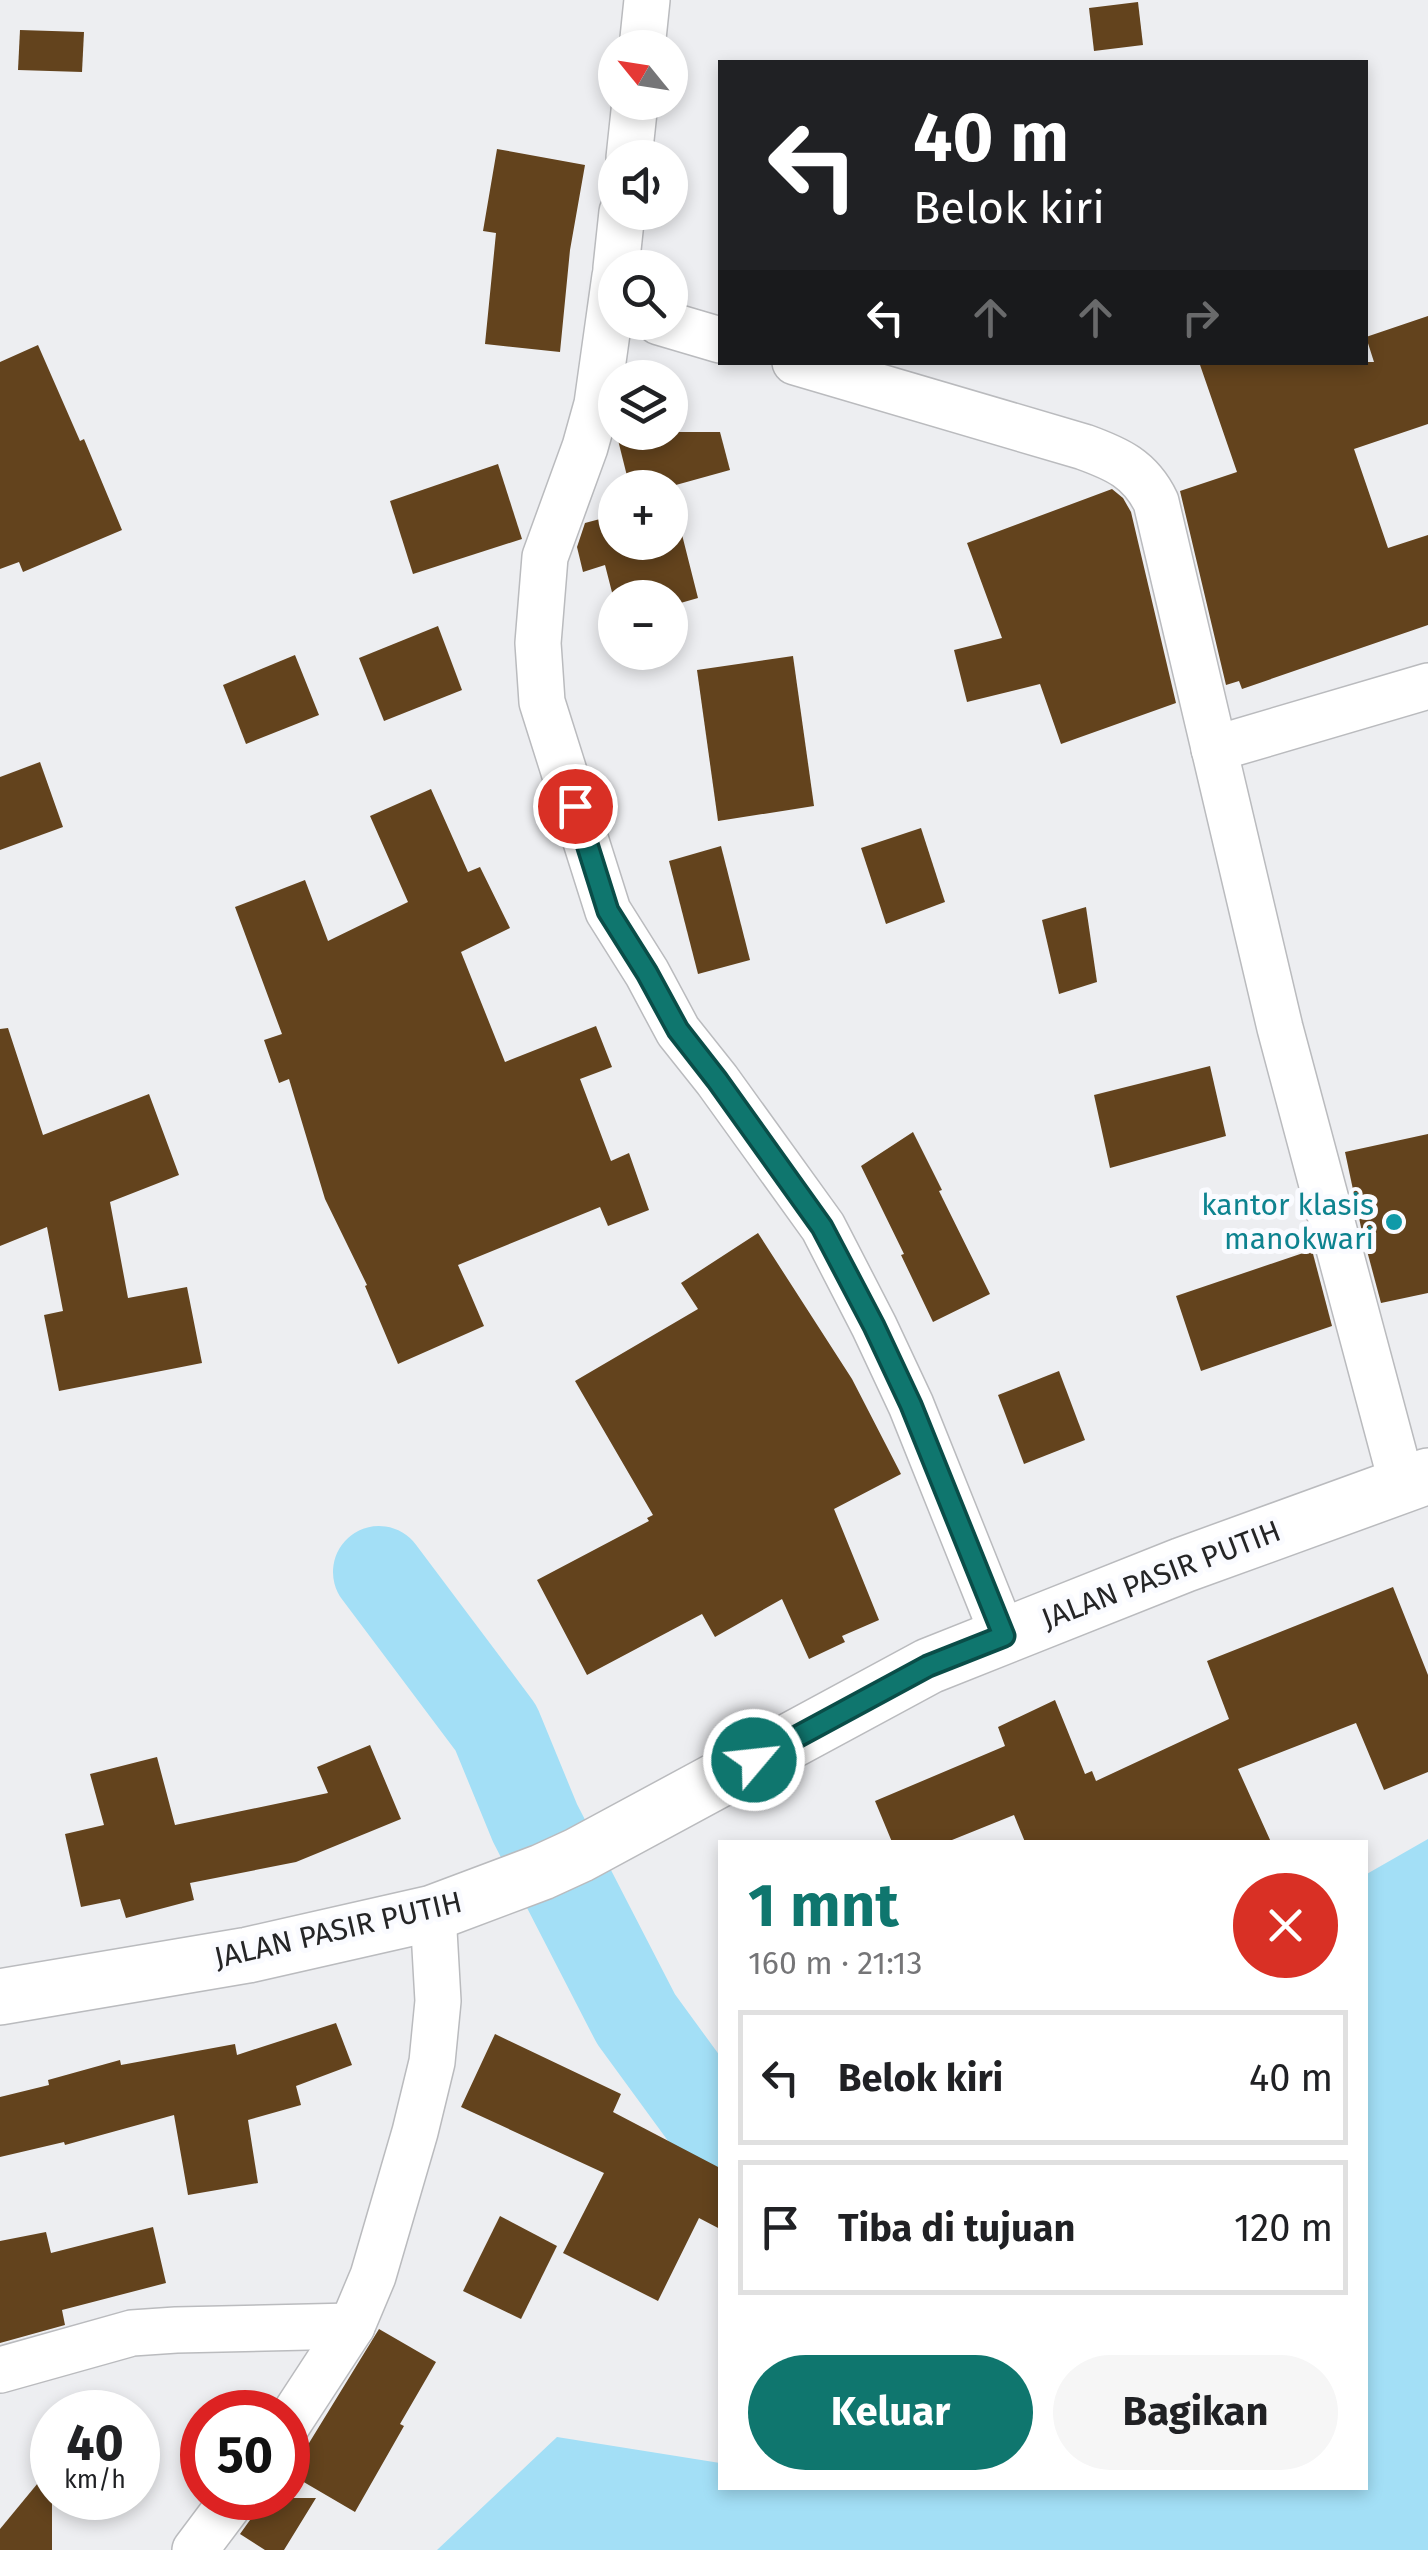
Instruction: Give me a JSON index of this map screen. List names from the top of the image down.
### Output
{
  "streets": {
    "main road": ["JALAN PASIR PUTIH"]
  },
  "places": ["kantor klasis manokwari"],
  "north": "top left",
  "page": {
    "map_buttons": ["+", "−"],
    "turn": ["40 m", "Belok kiri"],
    "heading": ["1 mnt", "160 m · 21:13"],
    "list": [
      {
        "name": "Belok kiri",
        "value": "40 m"
      },
      {
        "name": "Tiba di tujuan",
        "value": "120 m"
      }
    ],
    "buttons": ["Keluar", "Bagikan"],
    "speed": "40 km/h",
    "limit": "50"
  }
}
